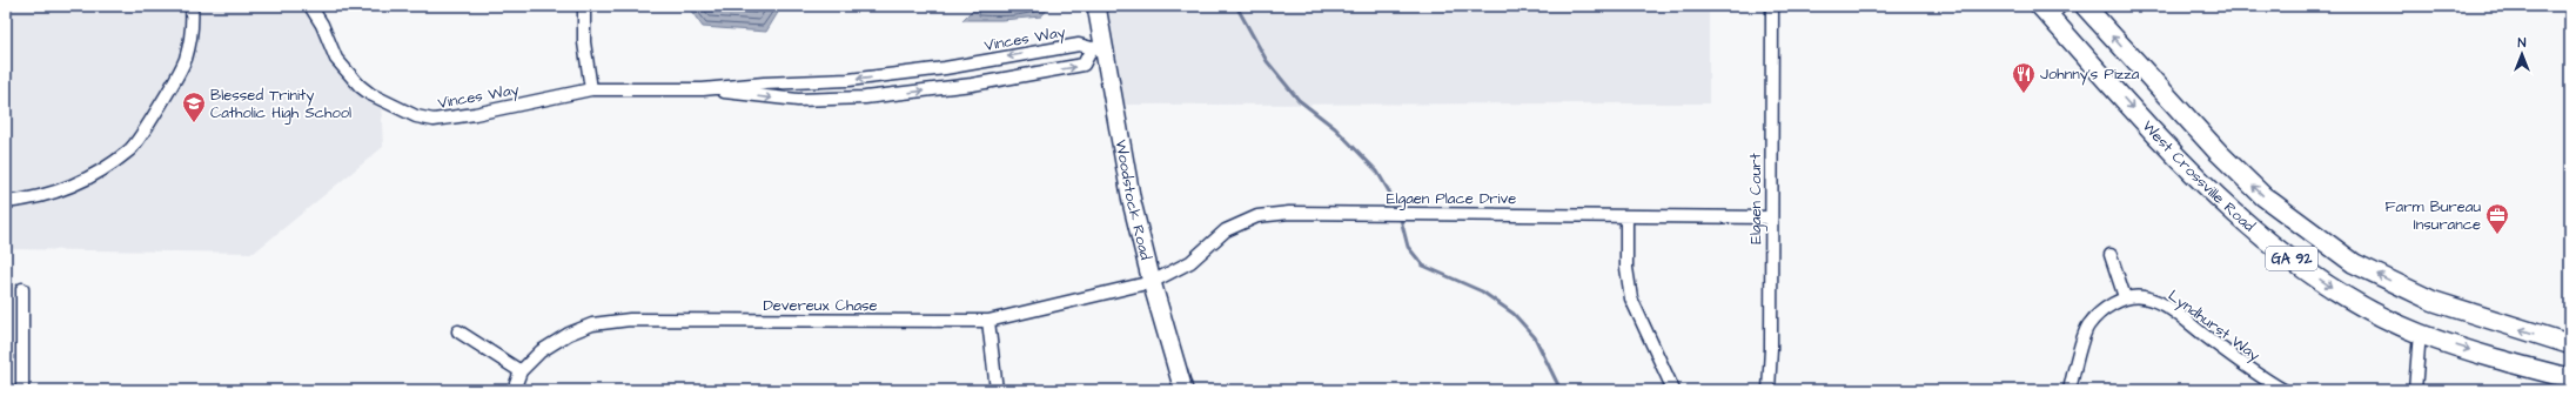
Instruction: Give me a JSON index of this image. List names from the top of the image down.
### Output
{
  "streets": {
    "main road": ["West Crossville Road", "GA 92"],
    "street": [
      "Vinces Way",
      "Elgaen Place Drive",
      "Elgaen Court",
      "Woodstock Road",
      "Devereux Chase",
      "Lyndhurst Way"
    ]
  },
  "crossings": [
    ["Vinces Way", "Woodstock Road"],
    ["Elgaen Place Drive", "Elgaen Court"],
    ["Elgaen Place Drive", "Woodstock Road"],
    ["Elgaen Place Drive", "Devereux Chase"],
    ["Woodstock Road", "Devereux Chase"]
  ],
  "places": {
    "restaurant": ["Johnny's Pizza"],
    "school or university": ["Blessed Trinity Catholic High School"],
    "office": ["Farm Bureau Insurance"]
  },
  "north": "top"
}
